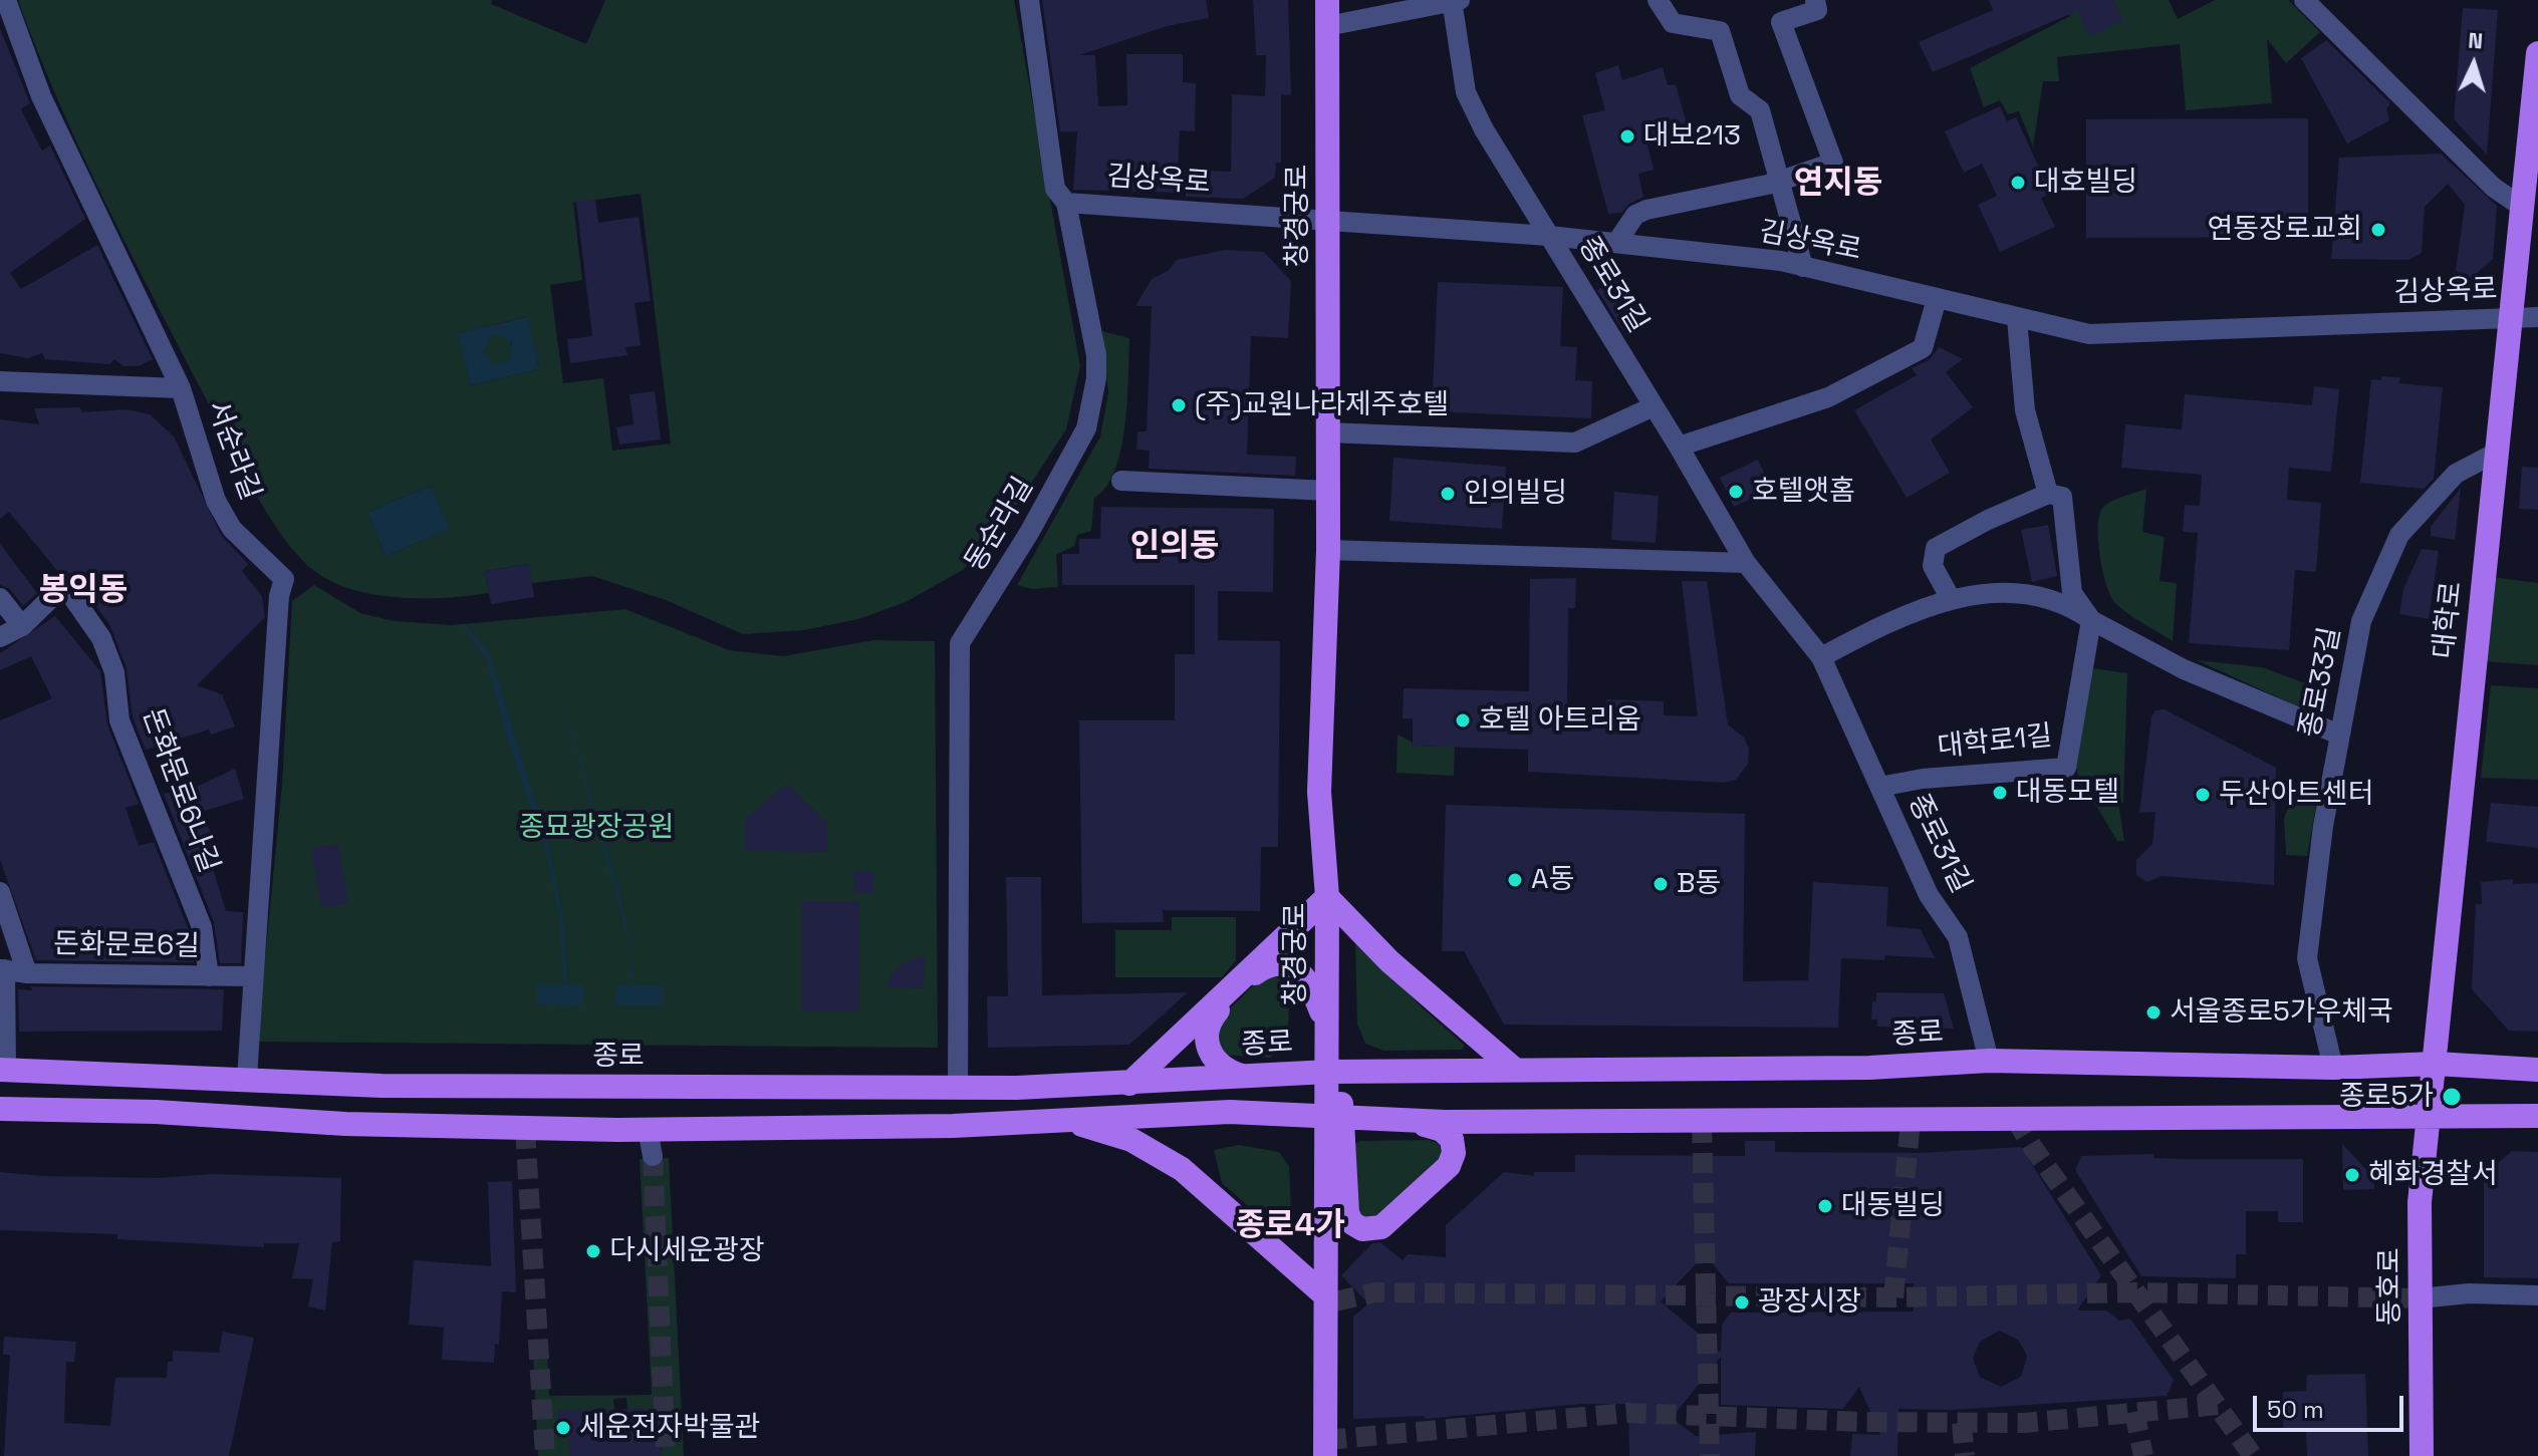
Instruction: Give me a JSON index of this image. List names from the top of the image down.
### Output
{
  "streets": {
    "main road": [
      "창경궁로",
      "대학로",
      "종로",
      "동호로"
    ],
    "street": [
      "김상옥로",
      "종로31길",
      "서순라길",
      "동순라길",
      "종로33길",
      "대학로1길",
      "돈화문로6나길",
      "돈화문로6길"
    ]
  },
  "crossings": [
    ["김상옥로", "창경궁로"],
    ["김상옥로", "종로31길"],
    ["김상옥로", "동순라길"],
    ["김상옥로", "대학로"],
    ["창경궁로", "종로"],
    ["종로31길", "대학로1길"],
    ["종로31길", "종로"],
    ["서순라길", "돈화문로6길"],
    ["서순라길", "종로"],
    ["동순라길", "종로"],
    ["대학로", "종로33길"],
    ["대학로", "종로"],
    ["대학로", "동호로"],
    ["종로33길", "종로"],
    ["돈화문로6나길", "돈화문로6길"]
  ],
  "districts": [
    "연지동",
    "인의동",
    "봉익동",
    "종로4가"
  ],
  "parks": ["종묘광장공원"],
  "places": [
    "대보213",
    "대호빌딩",
    "연동장로교회",
    "(주)교원나라제주호텔",
    "호텔앳홈",
    "인의빌딩",
    "호텔 아트리움",
    "대동모텔",
    "두산아트센터",
    "A동",
    "B동",
    "서울종로5가우체국",
    "종로5가",
    "혜화경찰서",
    "대동빌딩",
    "다시세운광장",
    "광장시장",
    "세운전자박물관"
  ],
  "scale_bar": "50 m",
  "north": "top"
}
